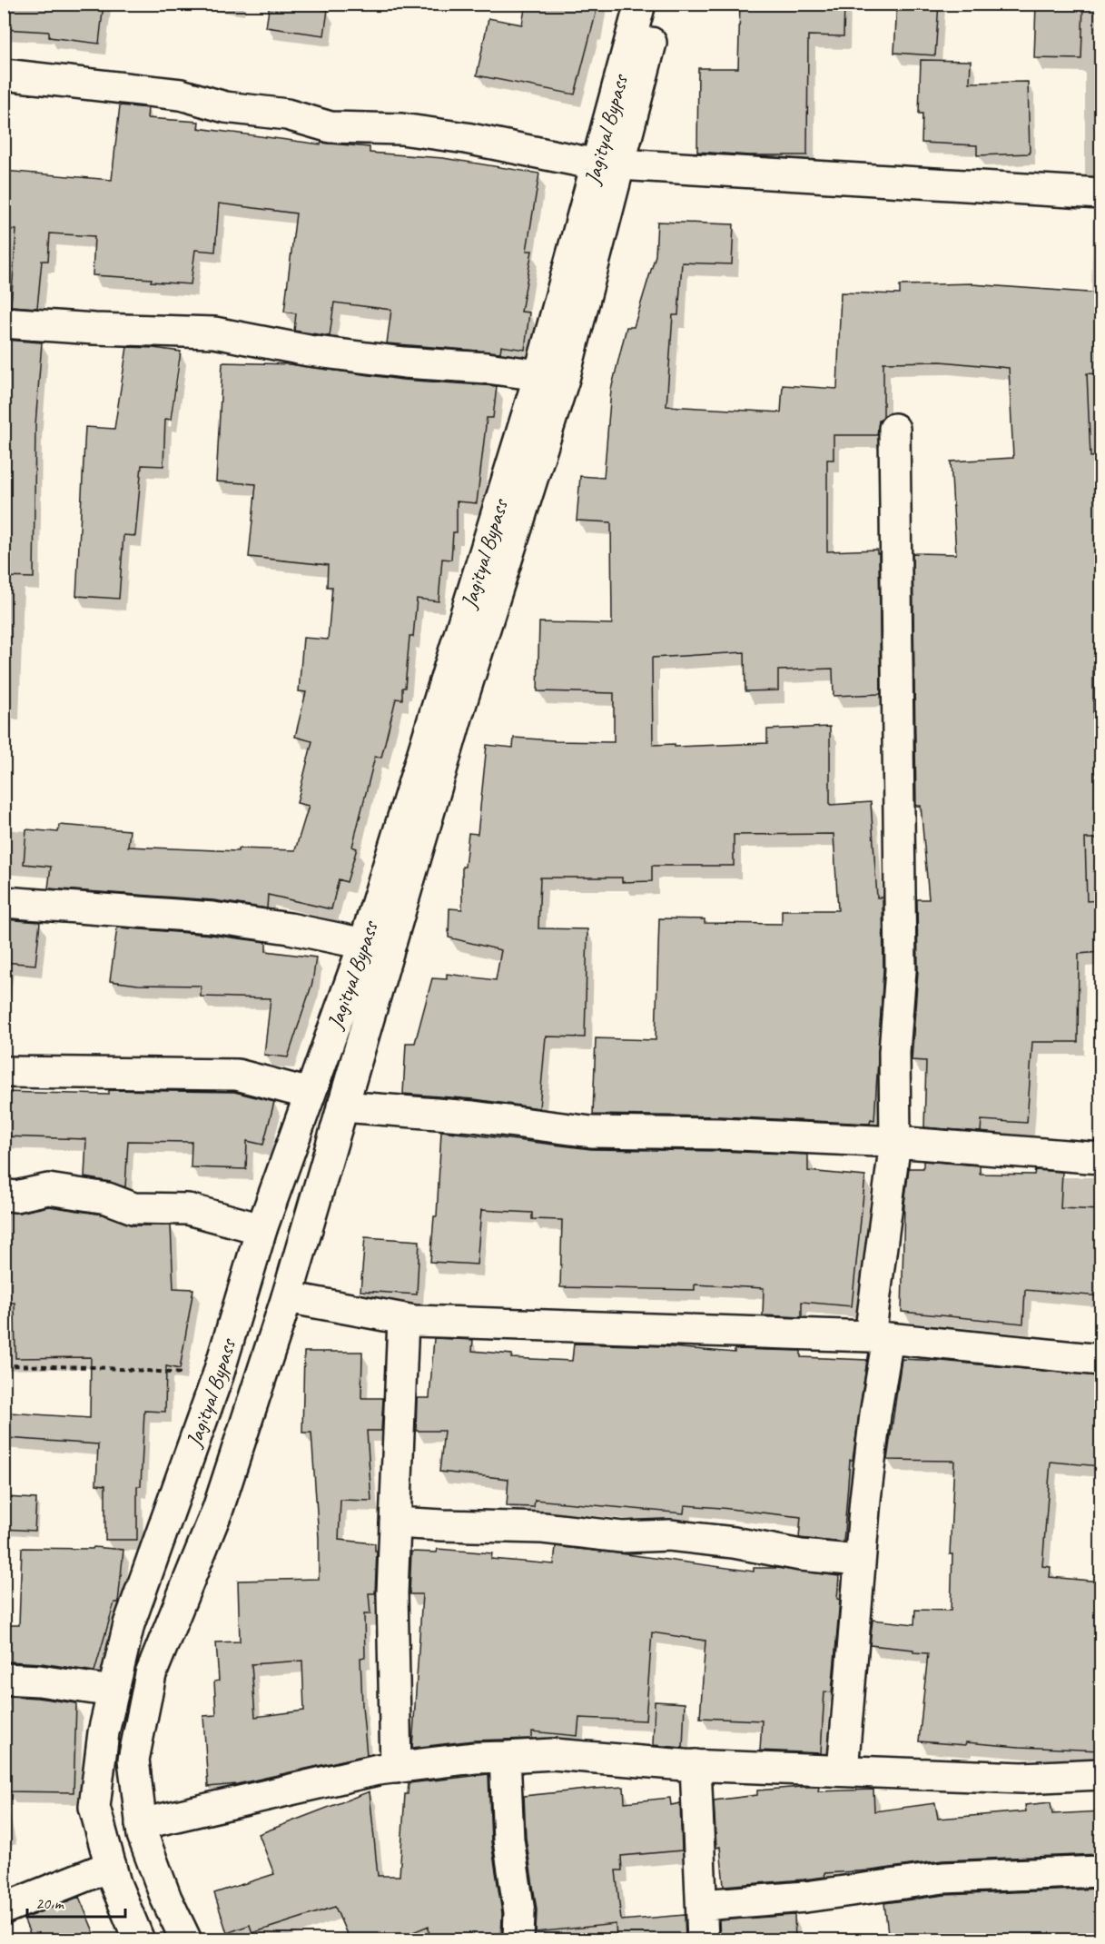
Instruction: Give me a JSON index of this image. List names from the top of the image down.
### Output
{
  "streets": {
    "street": ["Jagityal Bypass"]
  },
  "scale_bar": "20 m"
}
